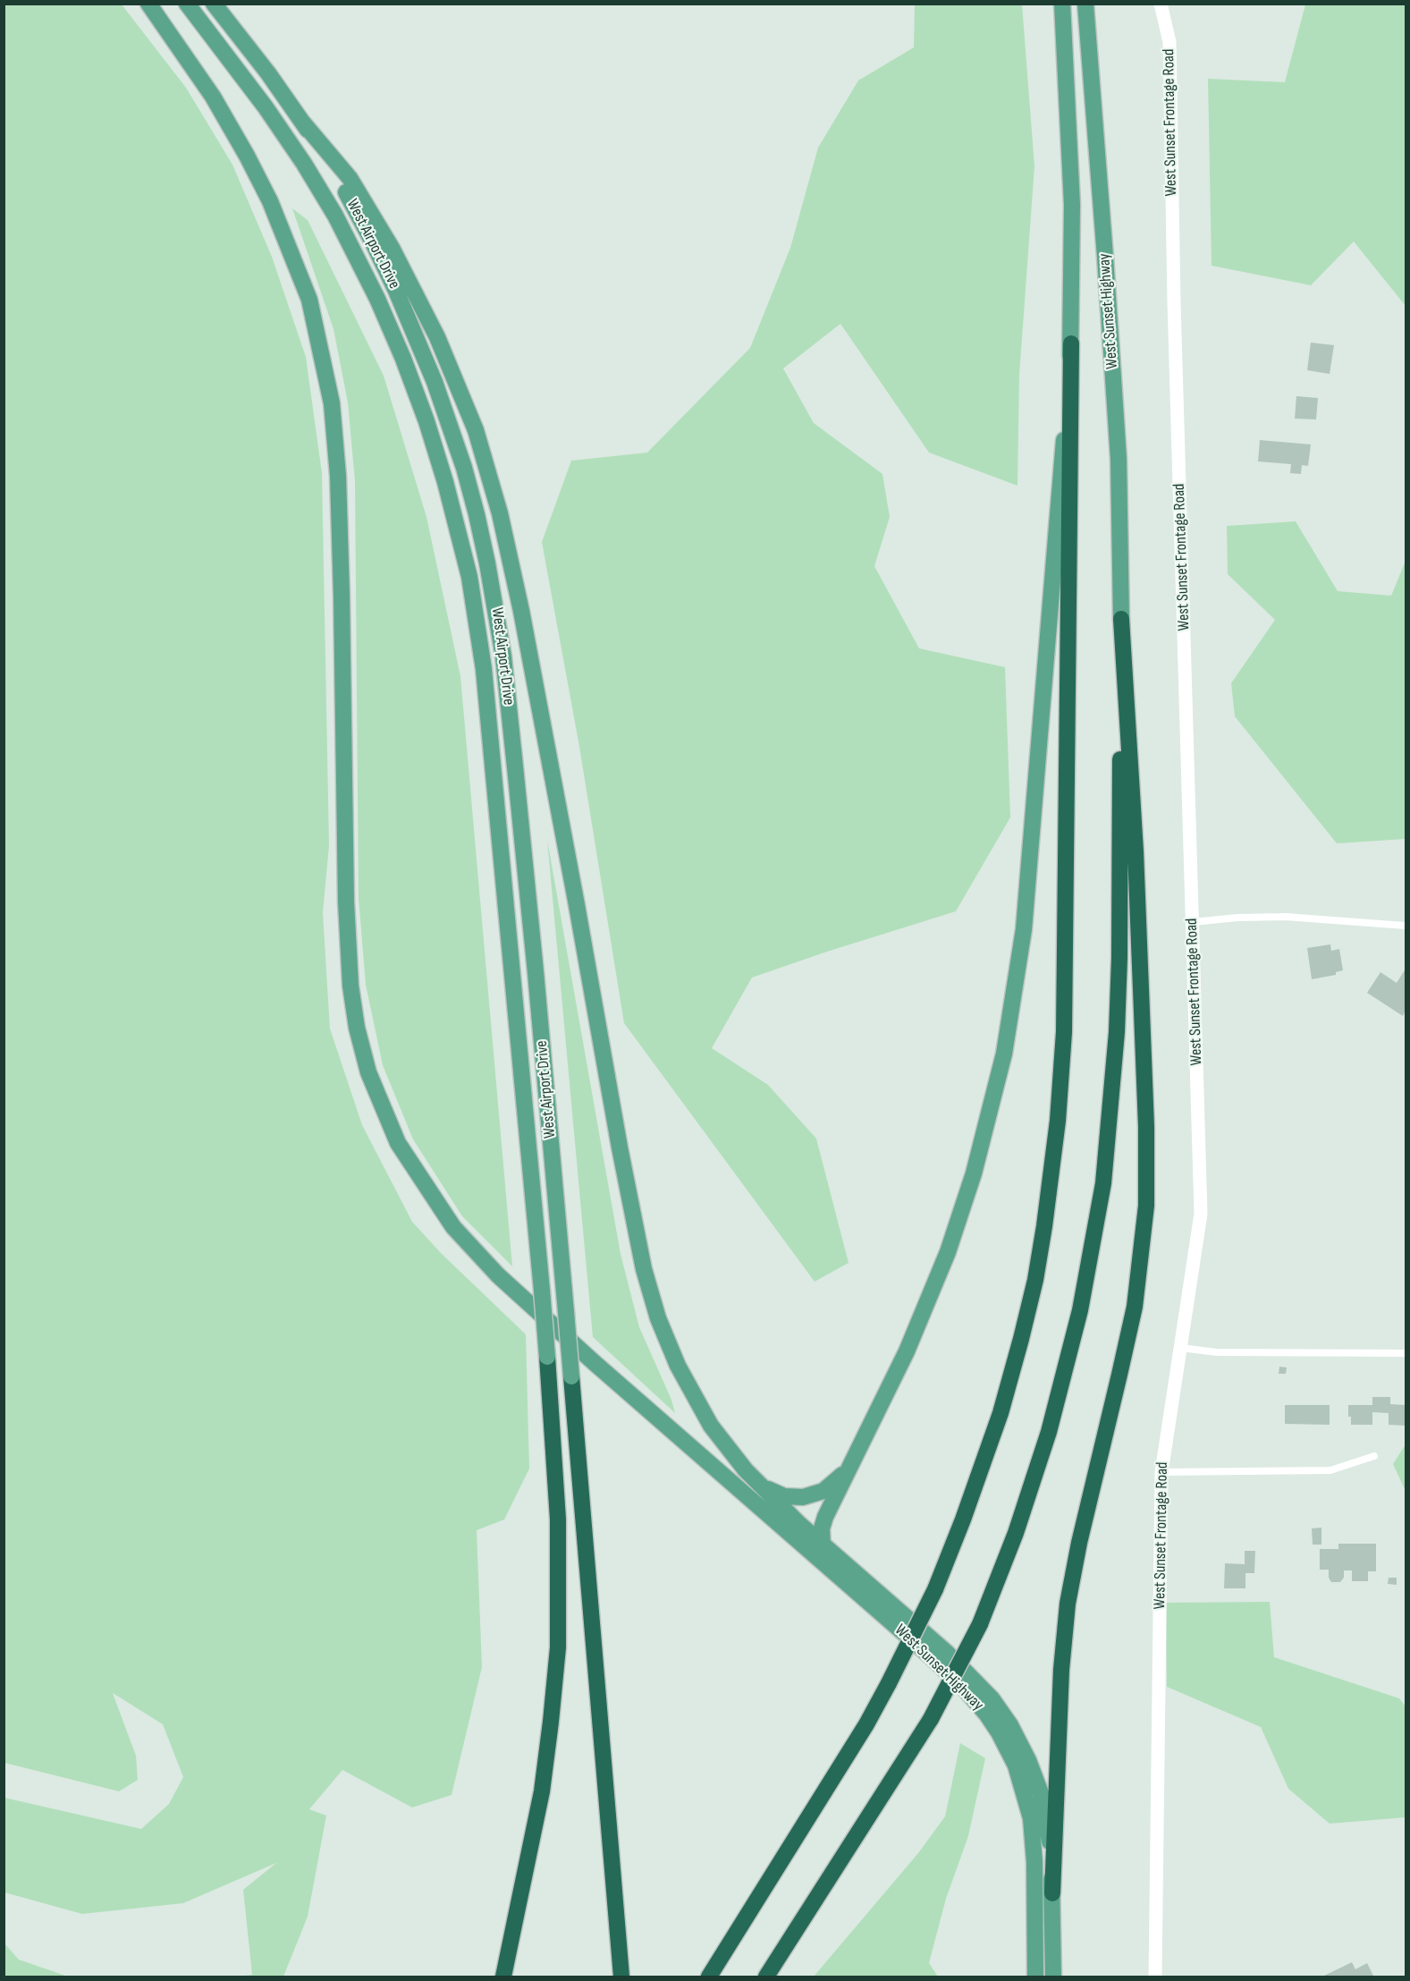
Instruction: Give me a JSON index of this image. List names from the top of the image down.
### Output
{
  "streets": {
    "main road": ["West Airport Drive", "West Sunset Highway"],
    "street": ["West Sunset Frontage Road"]
  }
}
